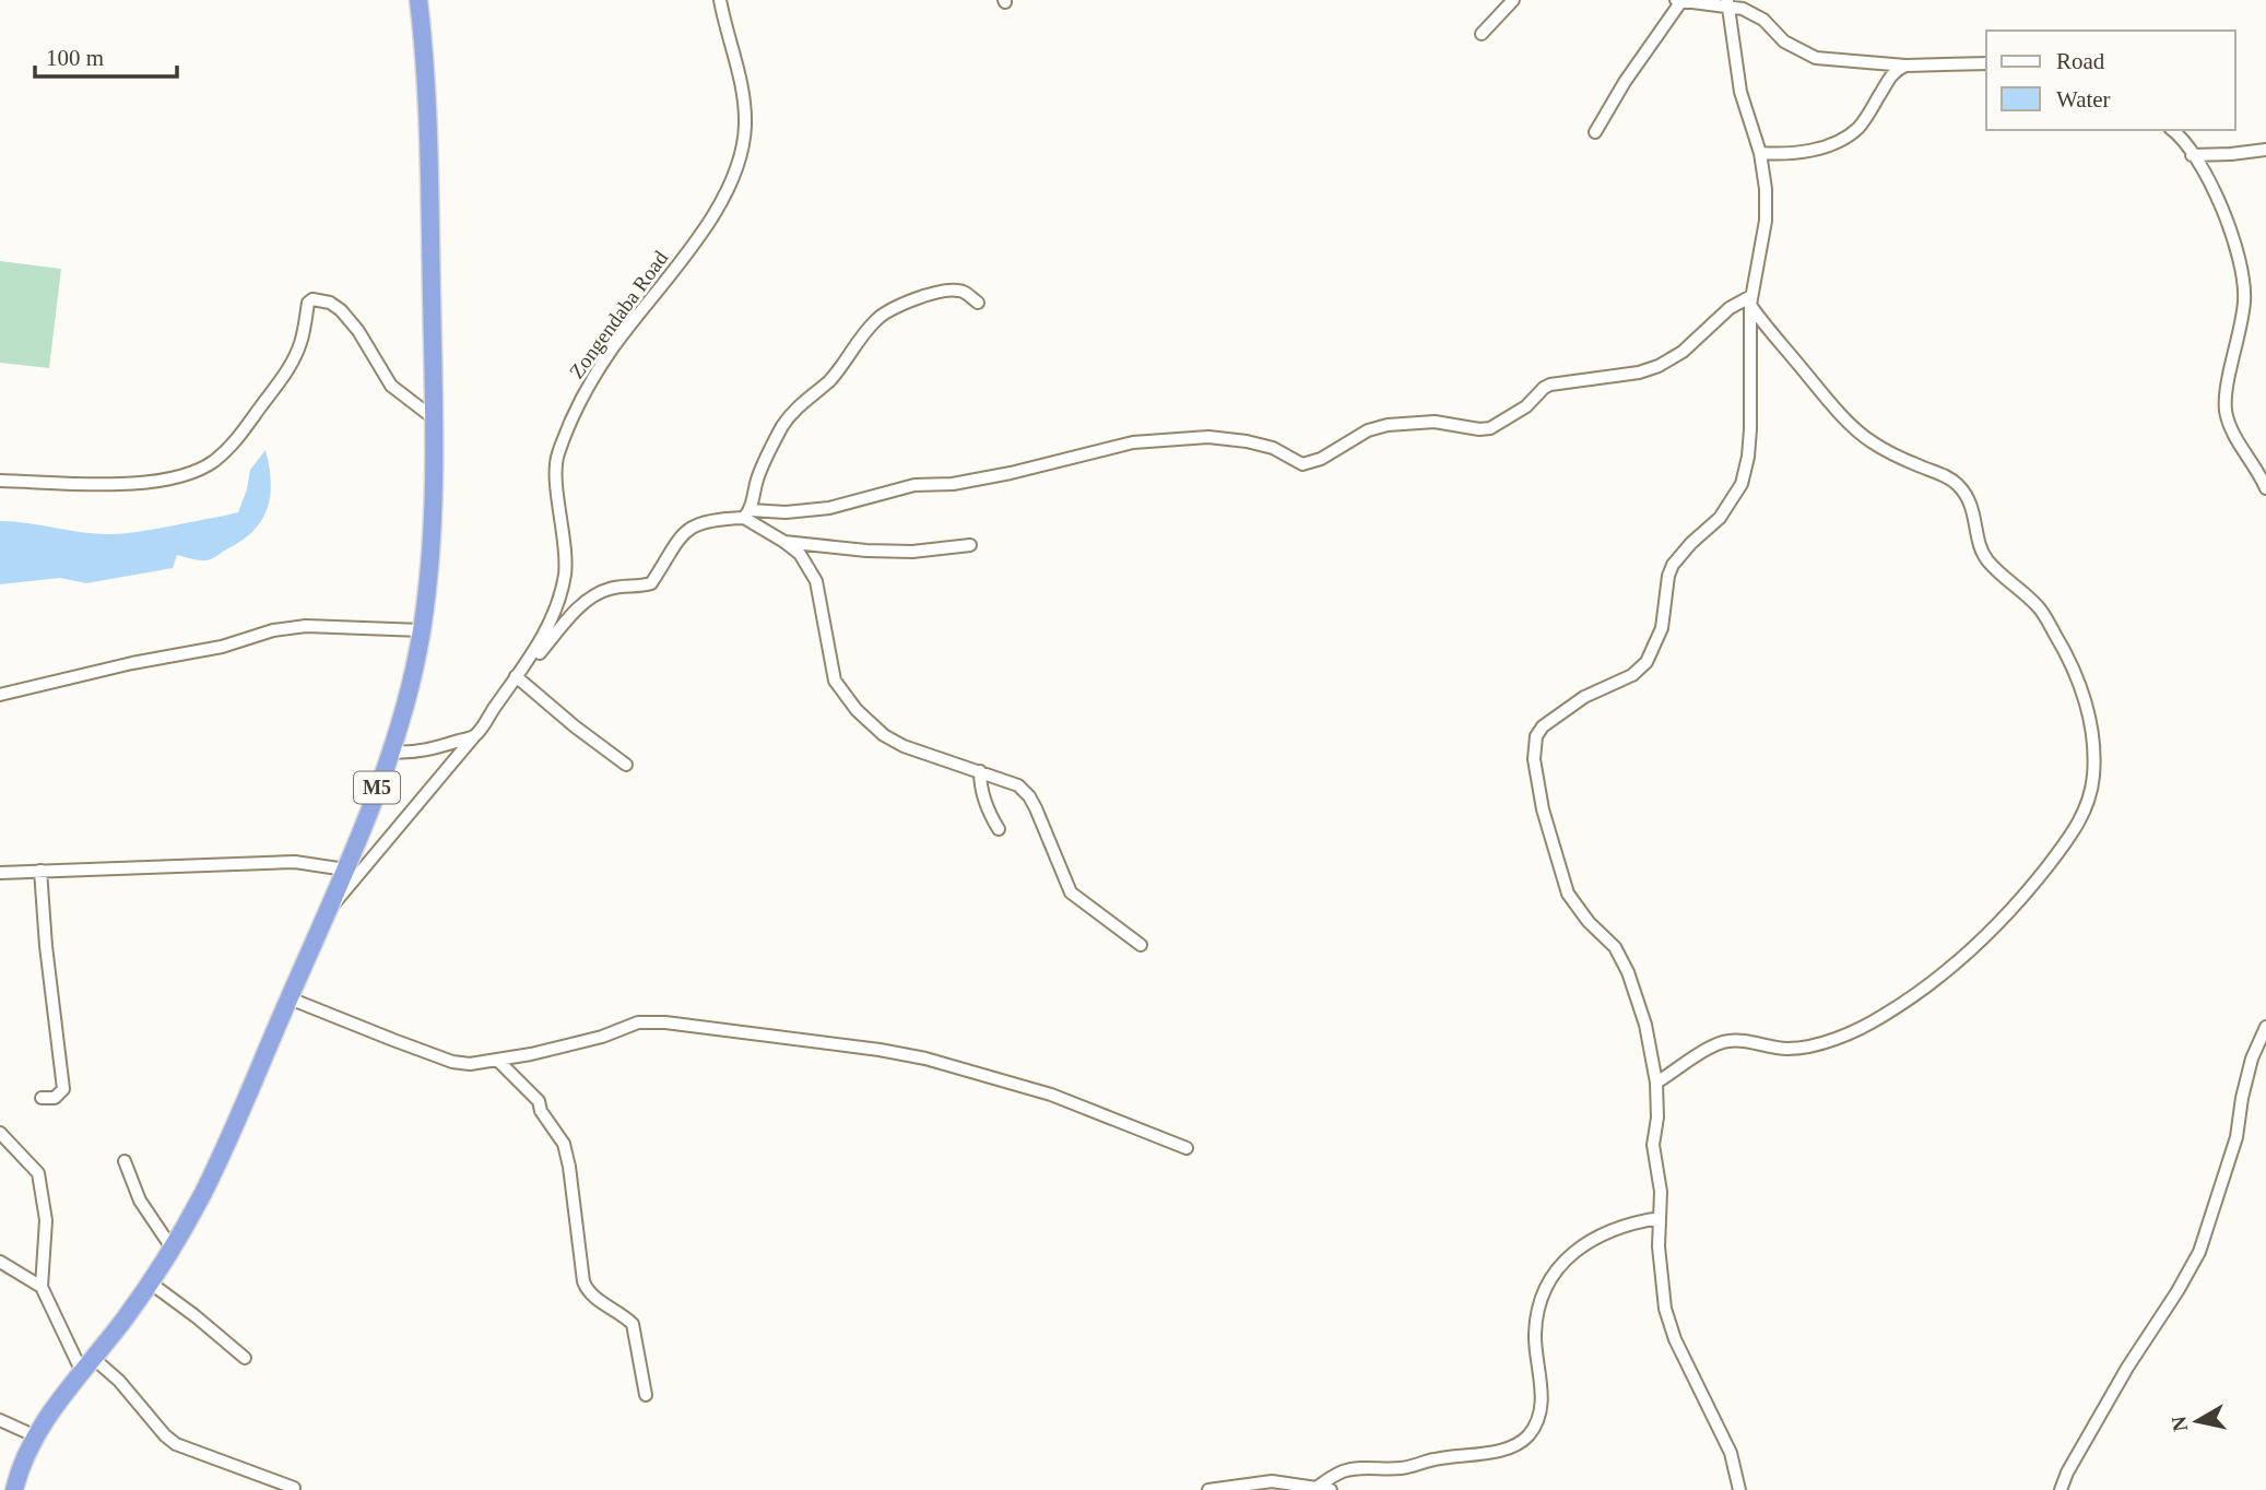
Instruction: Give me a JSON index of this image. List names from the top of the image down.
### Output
{
  "streets": {
    "highway": ["M5"],
    "street": ["Zongendaba Road"]
  },
  "crossings": [
    ["Zongendaba Road", "M5"]
  ],
  "legend": ["Road", "Water"],
  "scale_bar": "100 m",
  "north": "left"
}
